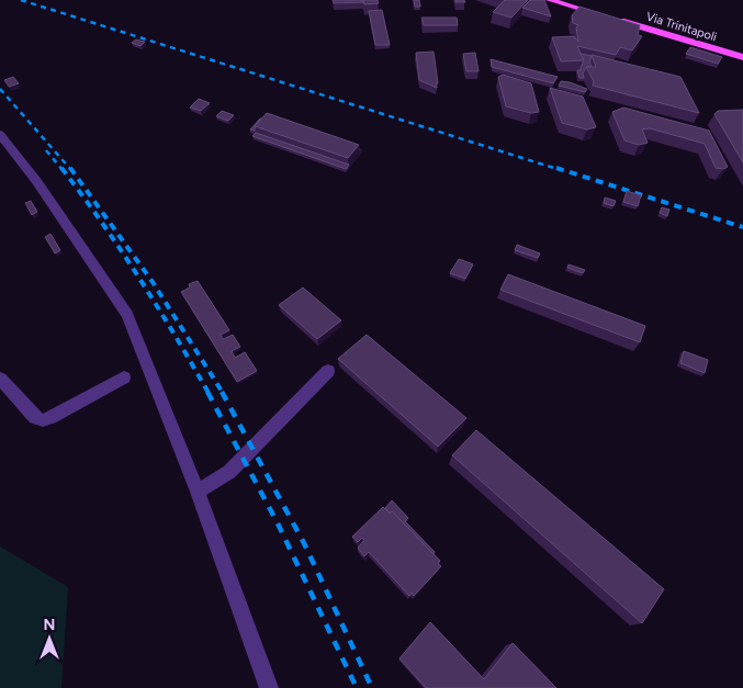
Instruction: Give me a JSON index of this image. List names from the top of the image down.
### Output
{
  "streets": {
    "main road": ["Via Trinitapoli"]
  },
  "north": "top"
}
